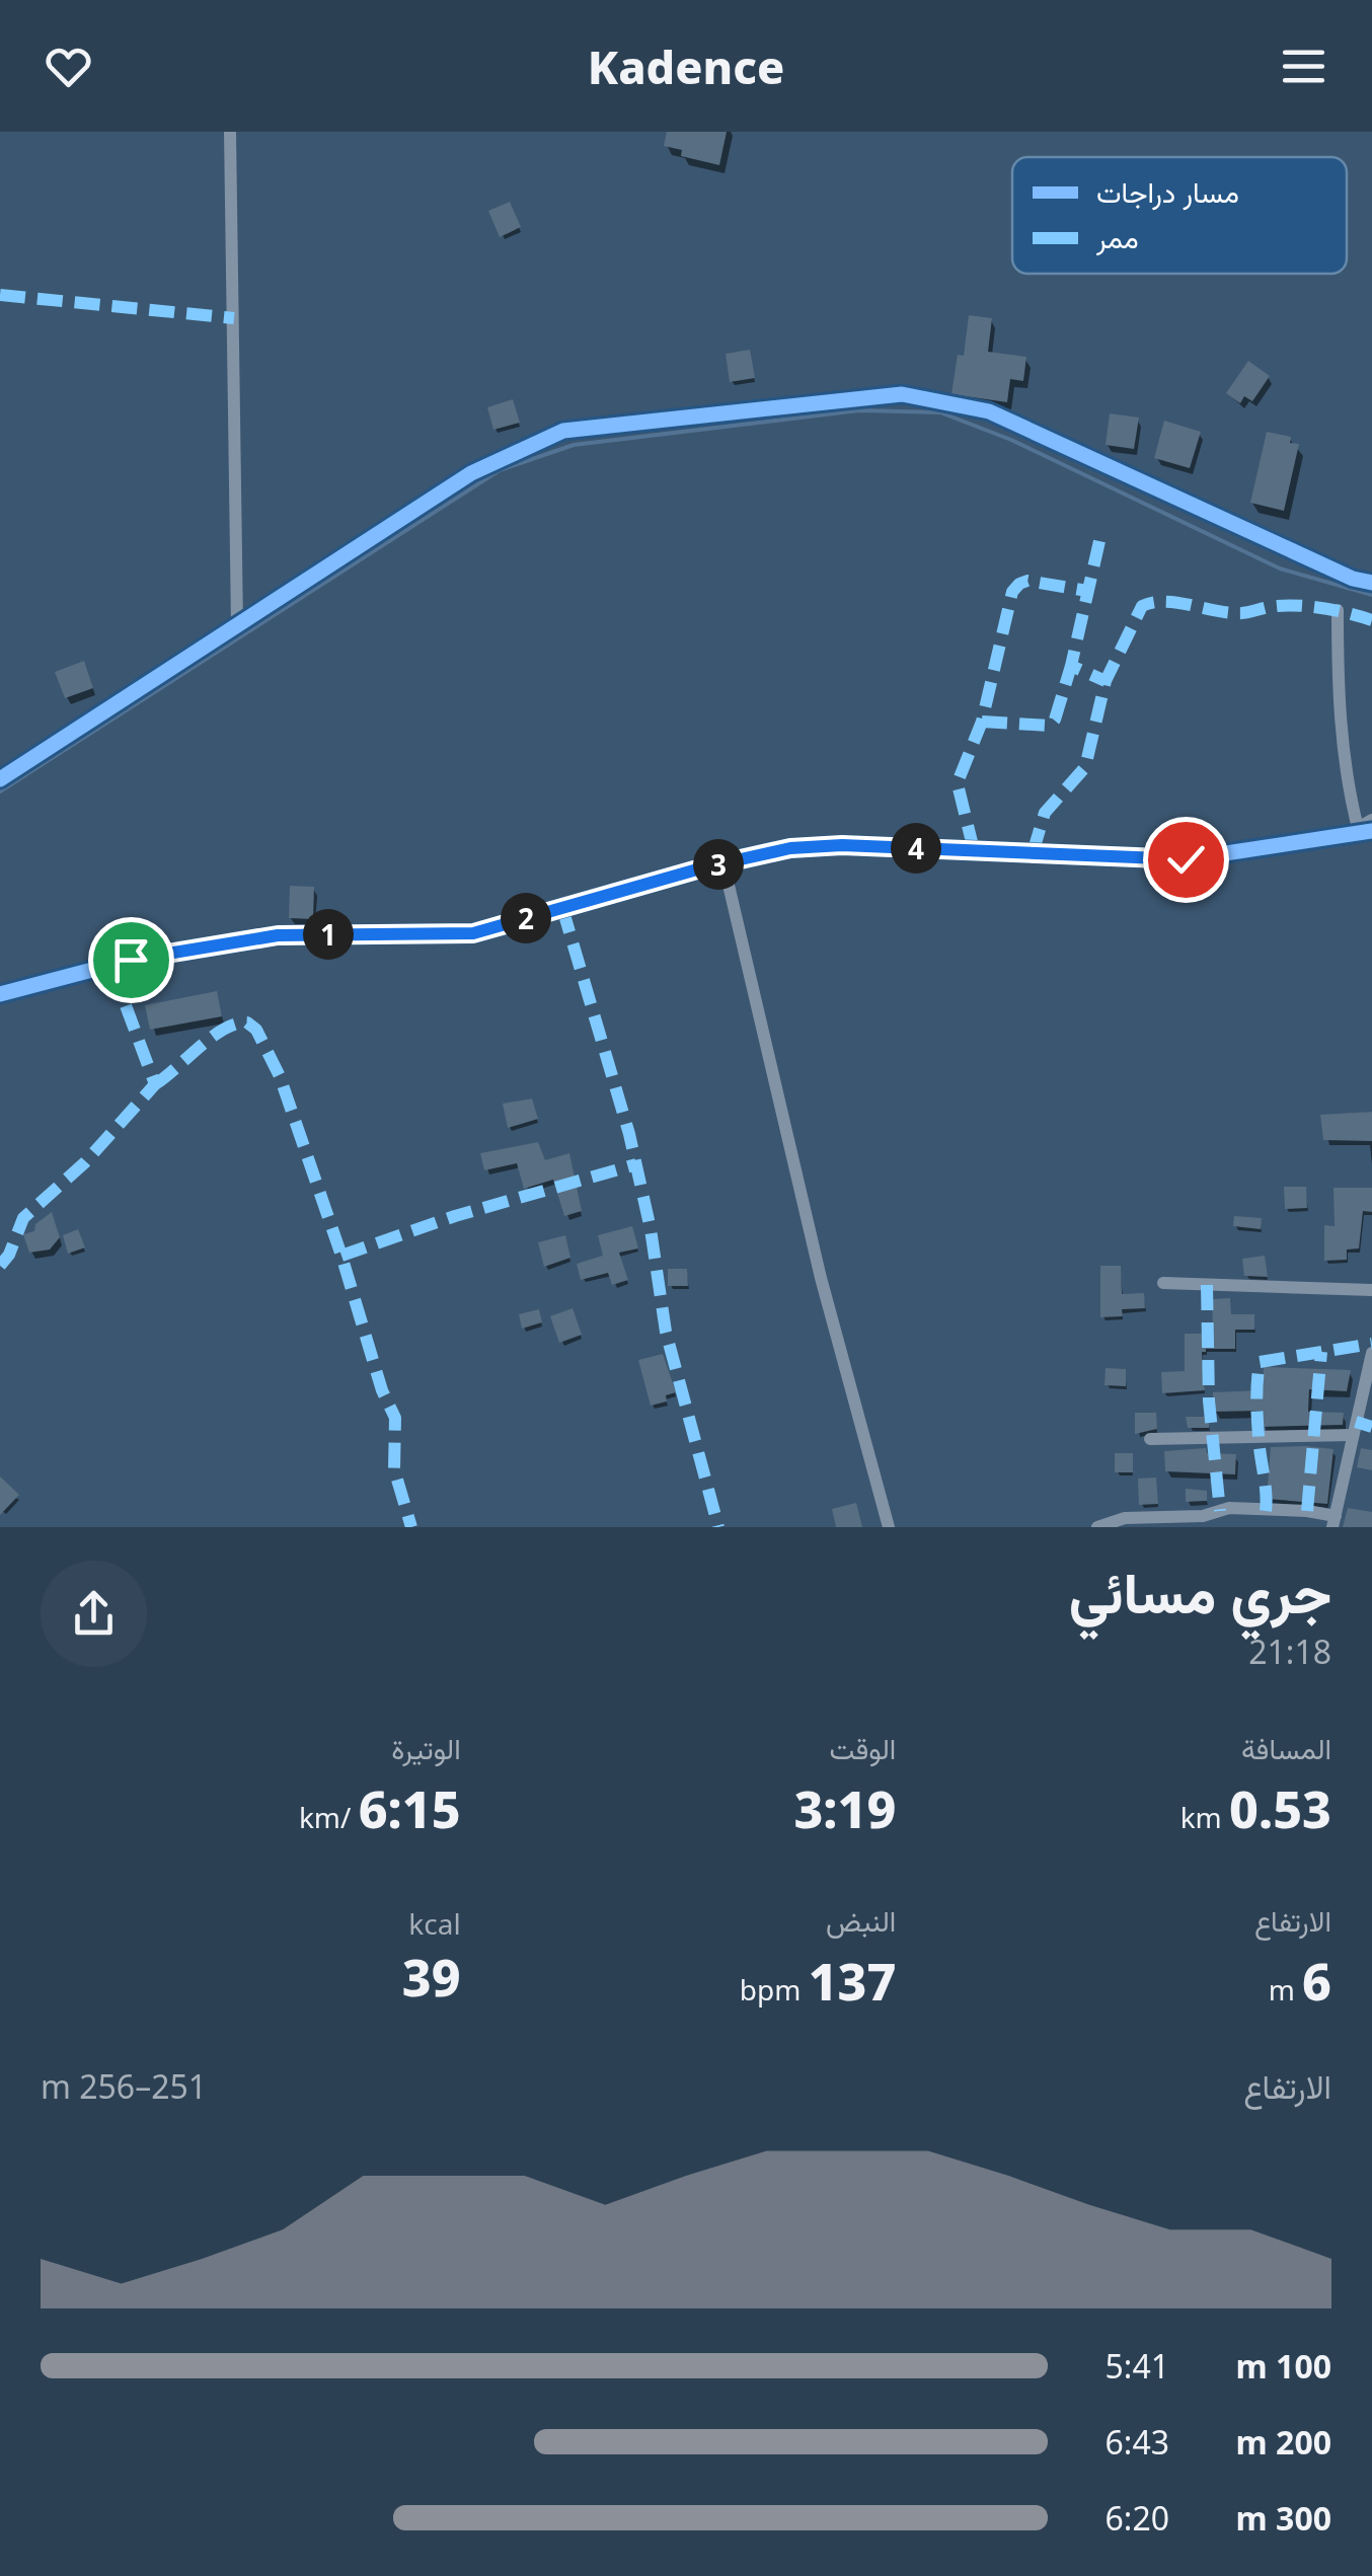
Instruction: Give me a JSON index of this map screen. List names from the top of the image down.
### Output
{
  "legend": ["مسار دراجات", "ممر"],
  "page": {
    "header": "Kadence",
    "pins": [
      "4",
      "3",
      "2",
      "1"
    ],
    "heading": ["جري مسائي", "21:18"],
    "stats": [
      ["المسافة", "0.53 km"],
      ["الوقت", "3:19"],
      ["الوتيرة", "6:15 /km"],
      ["الارتفاع", "6 m"],
      ["النبض", "137 bpm"],
      ["kcal", "39"]
    ],
    "chart": ["الارتفاع", "251–256 m"],
    "list": [
      {
        "name": "100 m",
        "note": "5:41"
      },
      {
        "name": "200 m",
        "note": "6:43"
      },
      {
        "name": "300 m",
        "note": "6:20"
      }
    ]
  }
}
